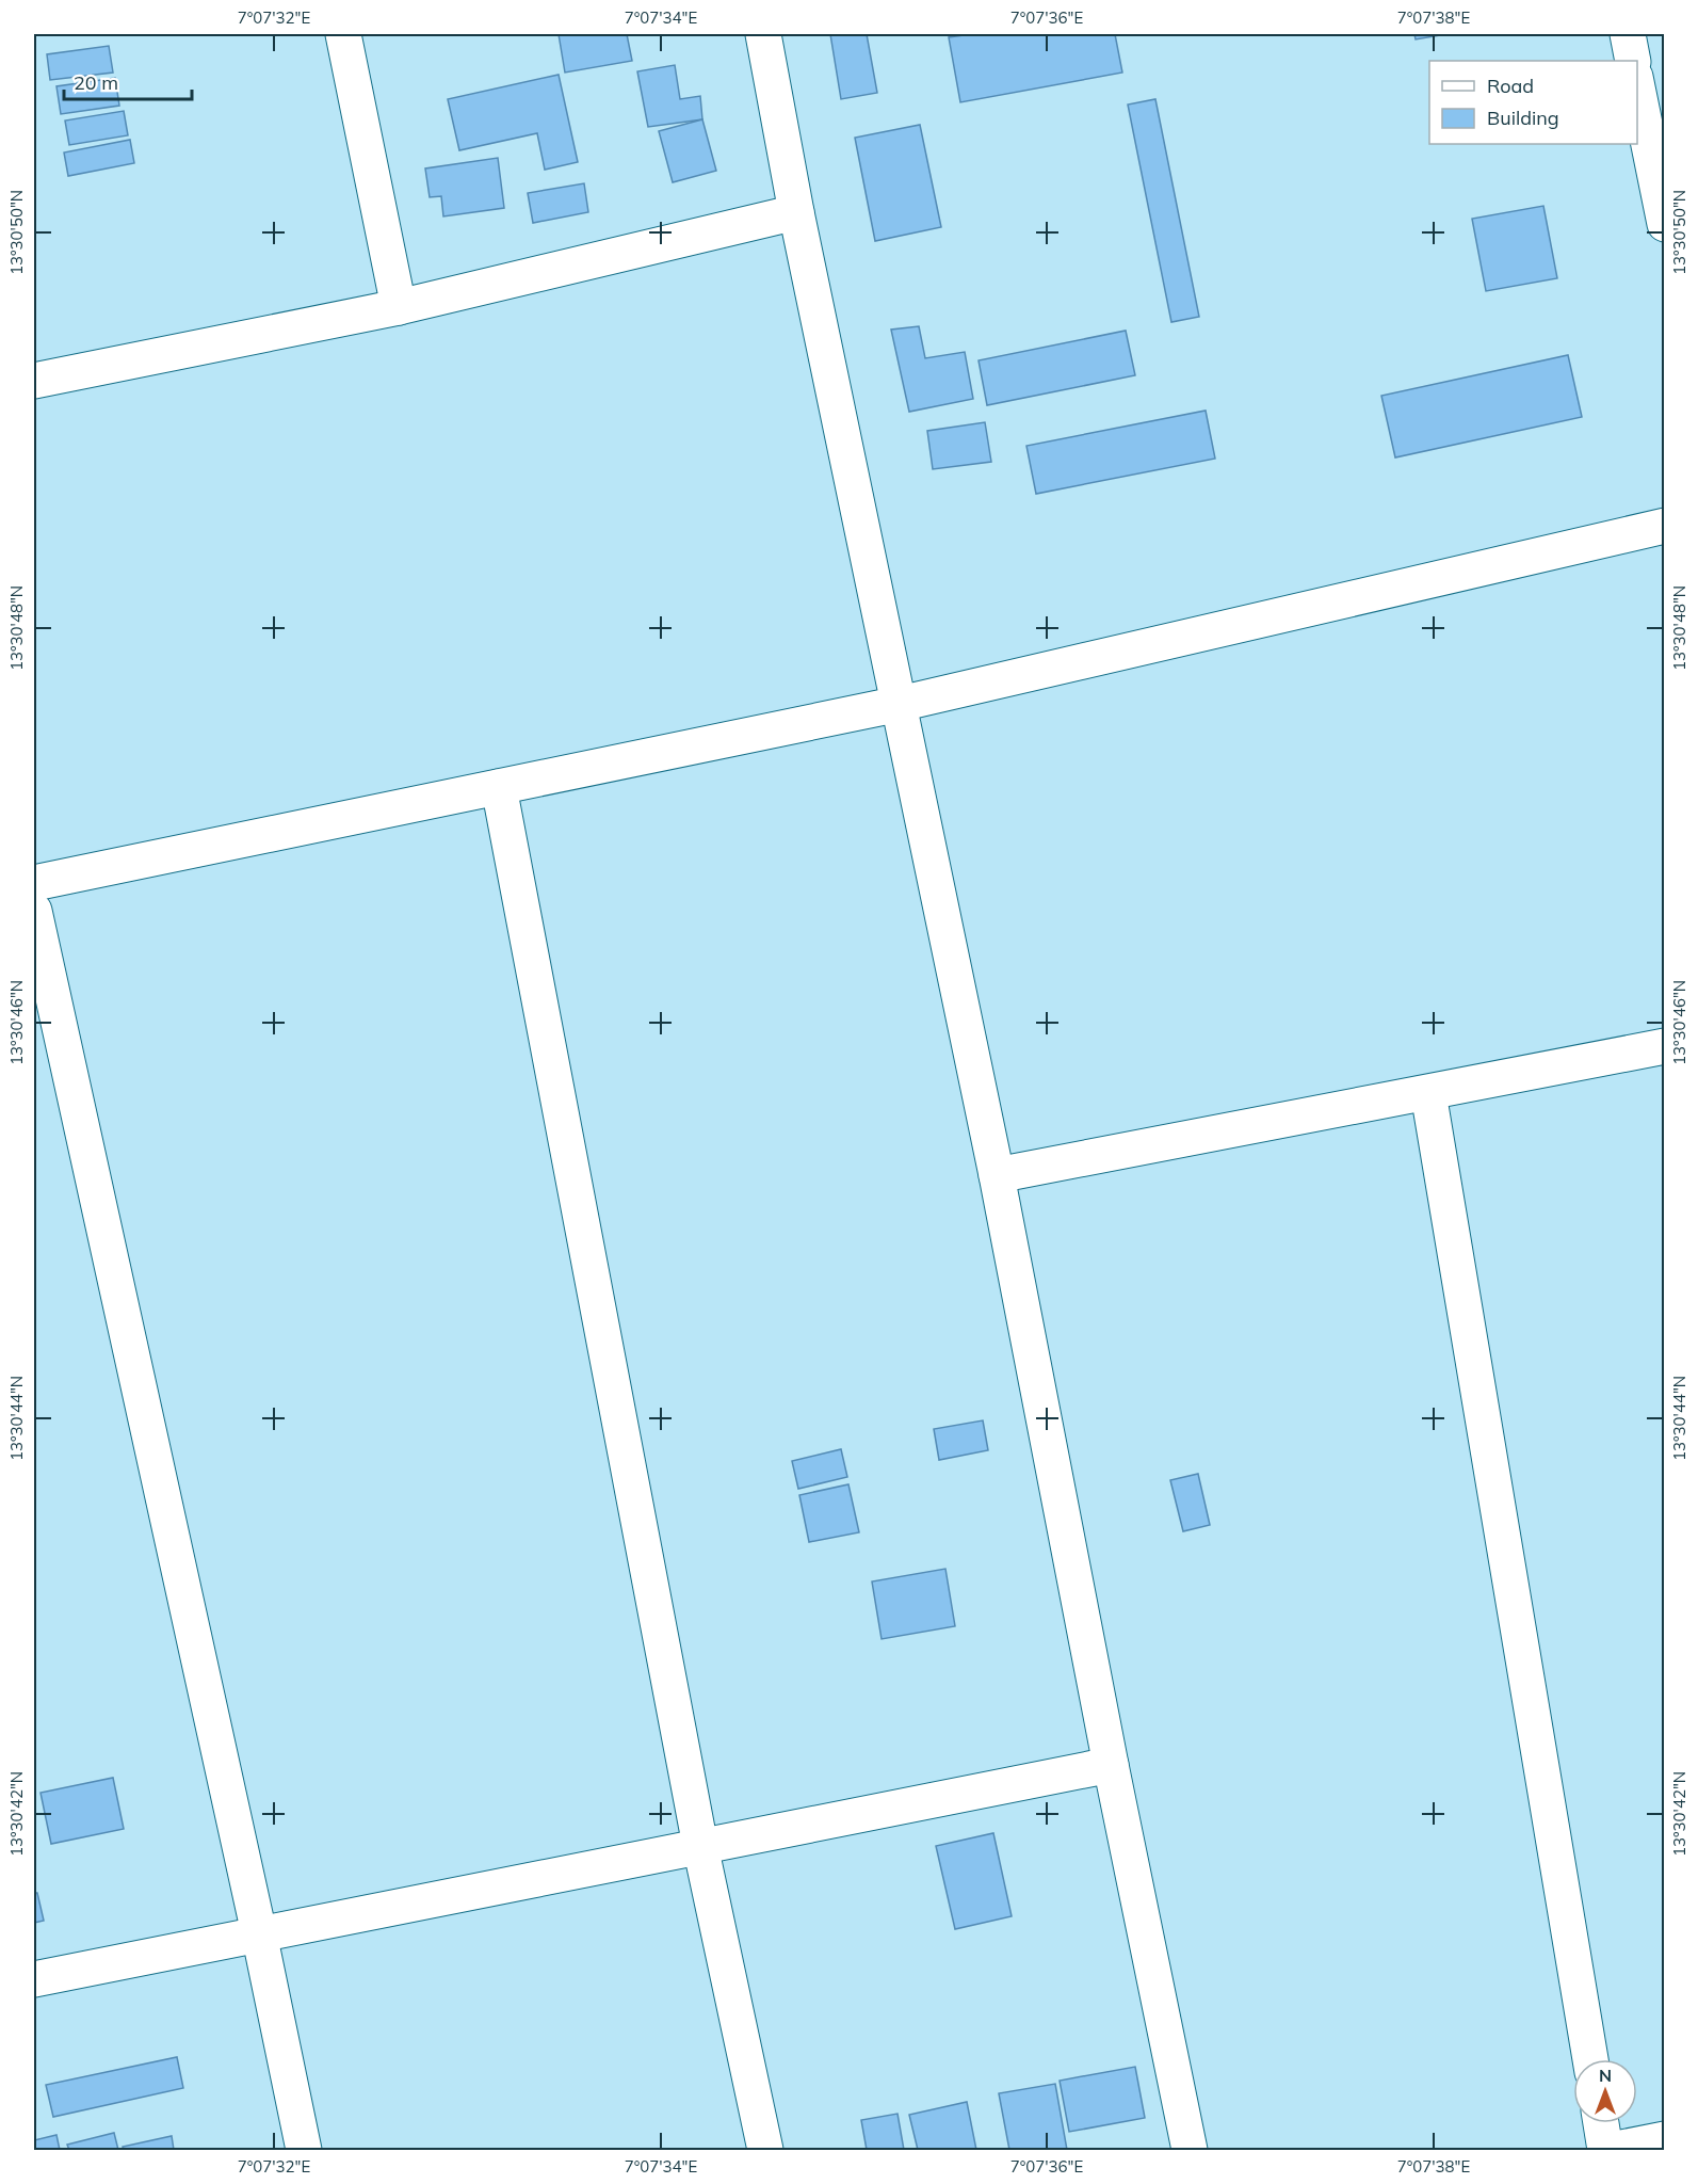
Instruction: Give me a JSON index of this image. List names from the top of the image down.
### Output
{
  "legend": ["Road", "Building"],
  "scale_bar": "20 m",
  "north": "top",
  "coordinates": [
    "7°07'32\"E",
    "7°07'34\"E",
    "7°07'36\"E",
    "7°07'38\"E",
    "13°30'50\"N",
    "13°30'48\"N",
    "13°30'46\"N",
    "13°30'44\"N",
    "13°30'42\"N"
  ]
}
